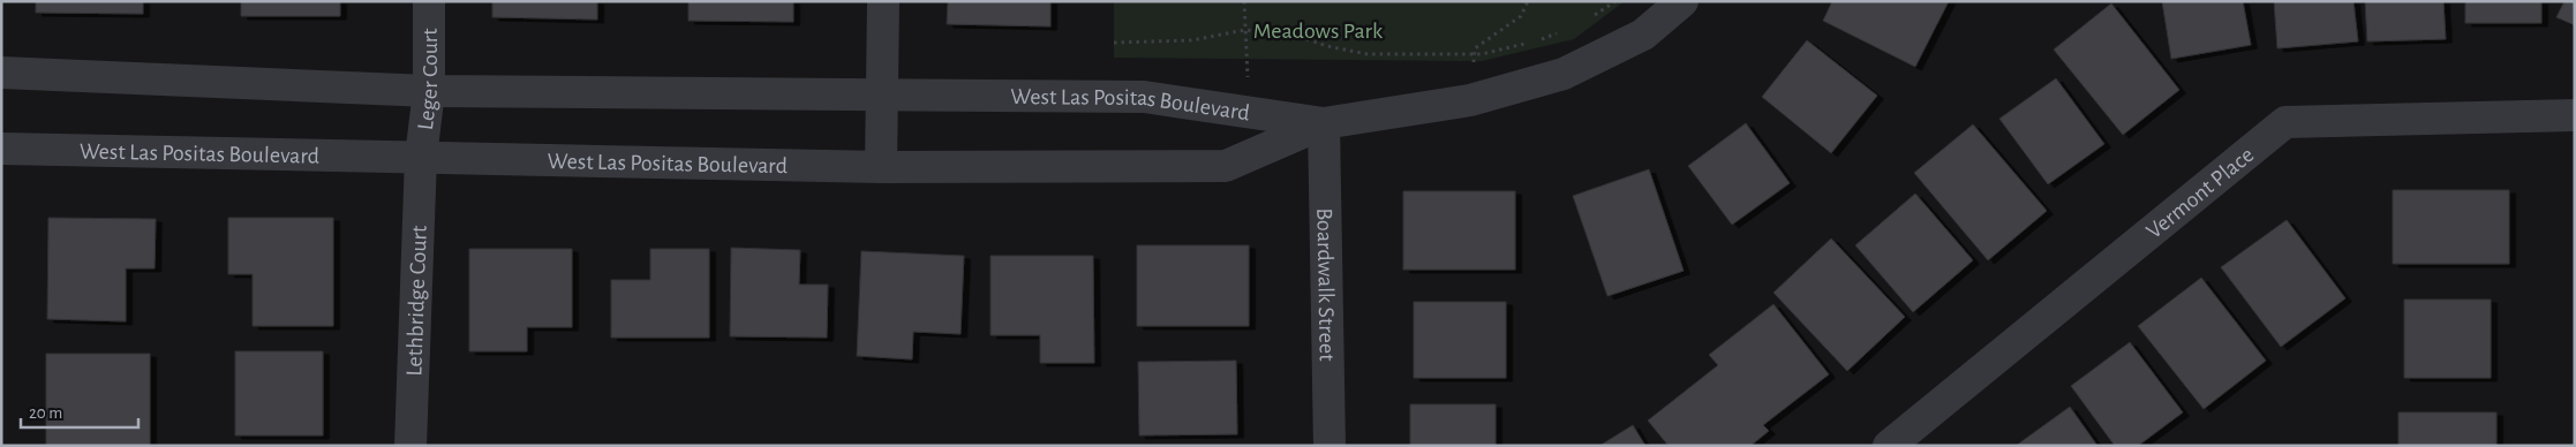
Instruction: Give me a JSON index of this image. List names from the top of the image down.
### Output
{
  "streets": {
    "street": [
      "Leger Court",
      "West Las Positas Boulevard",
      "Vermont Place",
      "Boardwalk Street",
      "Lethbridge Court"
    ]
  },
  "crossings": [
    ["Leger Court", "West Las Positas Boulevard"],
    ["Leger Court", "Lethbridge Court"],
    ["West Las Positas Boulevard", "Boardwalk Street"],
    ["West Las Positas Boulevard", "Lethbridge Court"]
  ],
  "parks": ["Meadows Park"],
  "scale_bar": "20 m"
}
